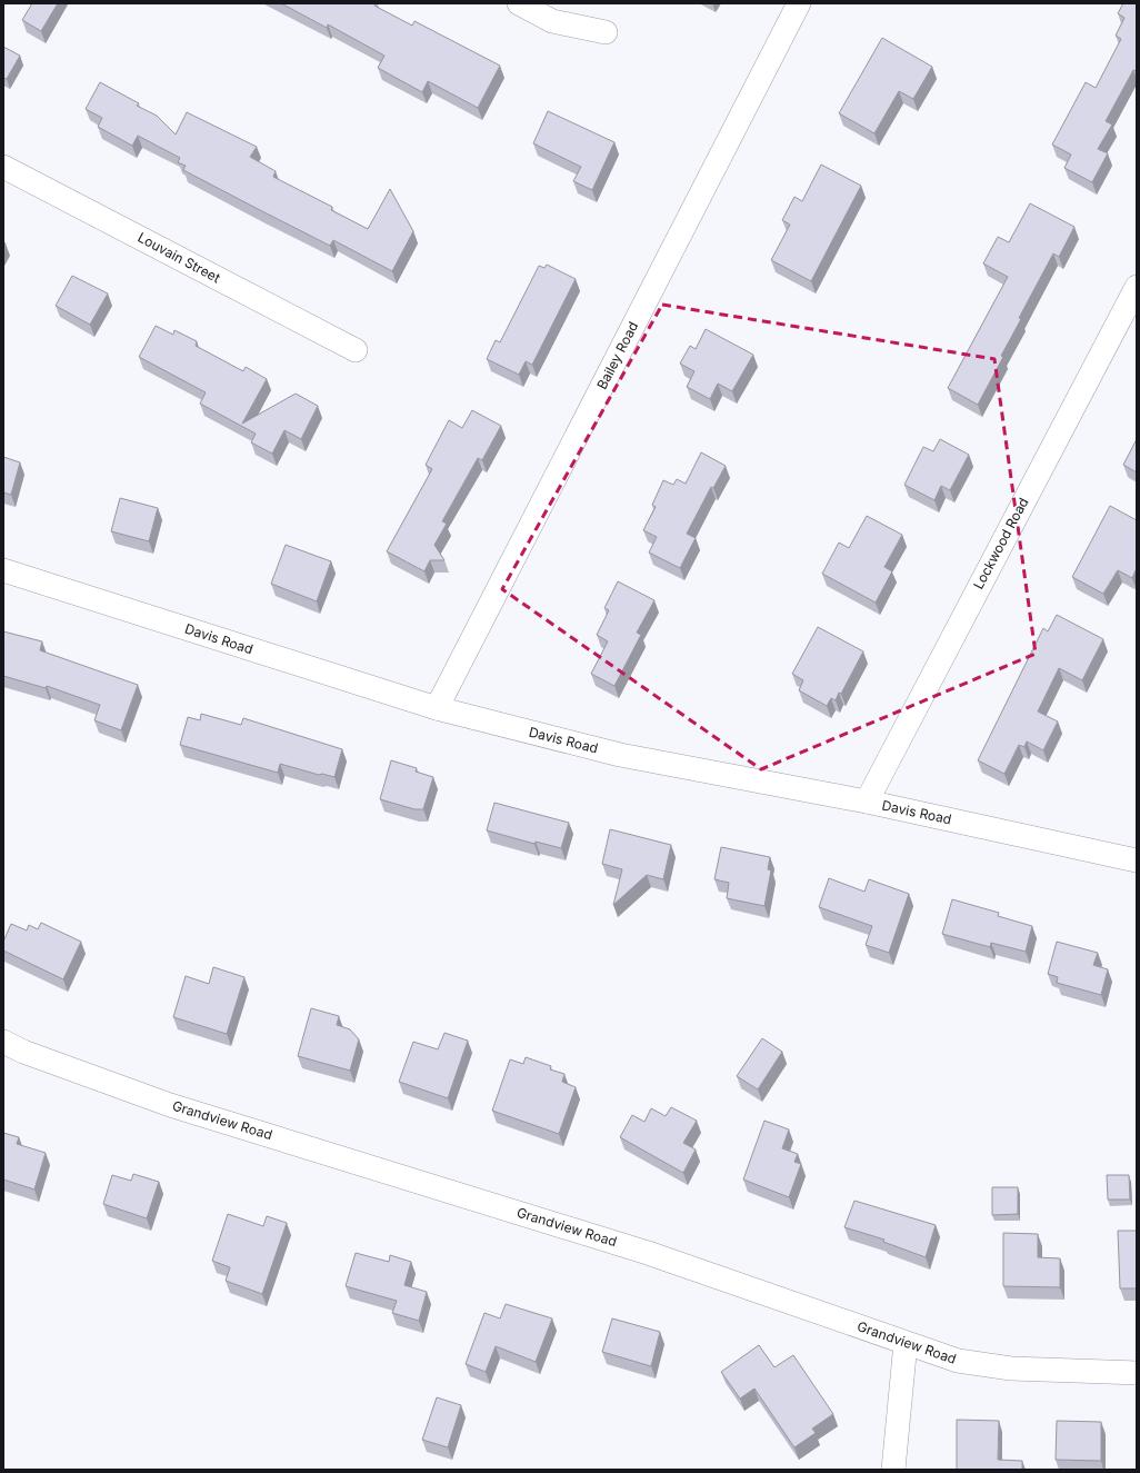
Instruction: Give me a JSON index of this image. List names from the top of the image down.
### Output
{
  "streets": {
    "street": [
      "Louvain Street",
      "Bailey Road",
      "Lockwood Road",
      "Davis Road",
      "Grandview Road"
    ]
  },
  "crossings": [
    ["Bailey Road", "Davis Road"],
    ["Lockwood Road", "Davis Road"]
  ]
}
